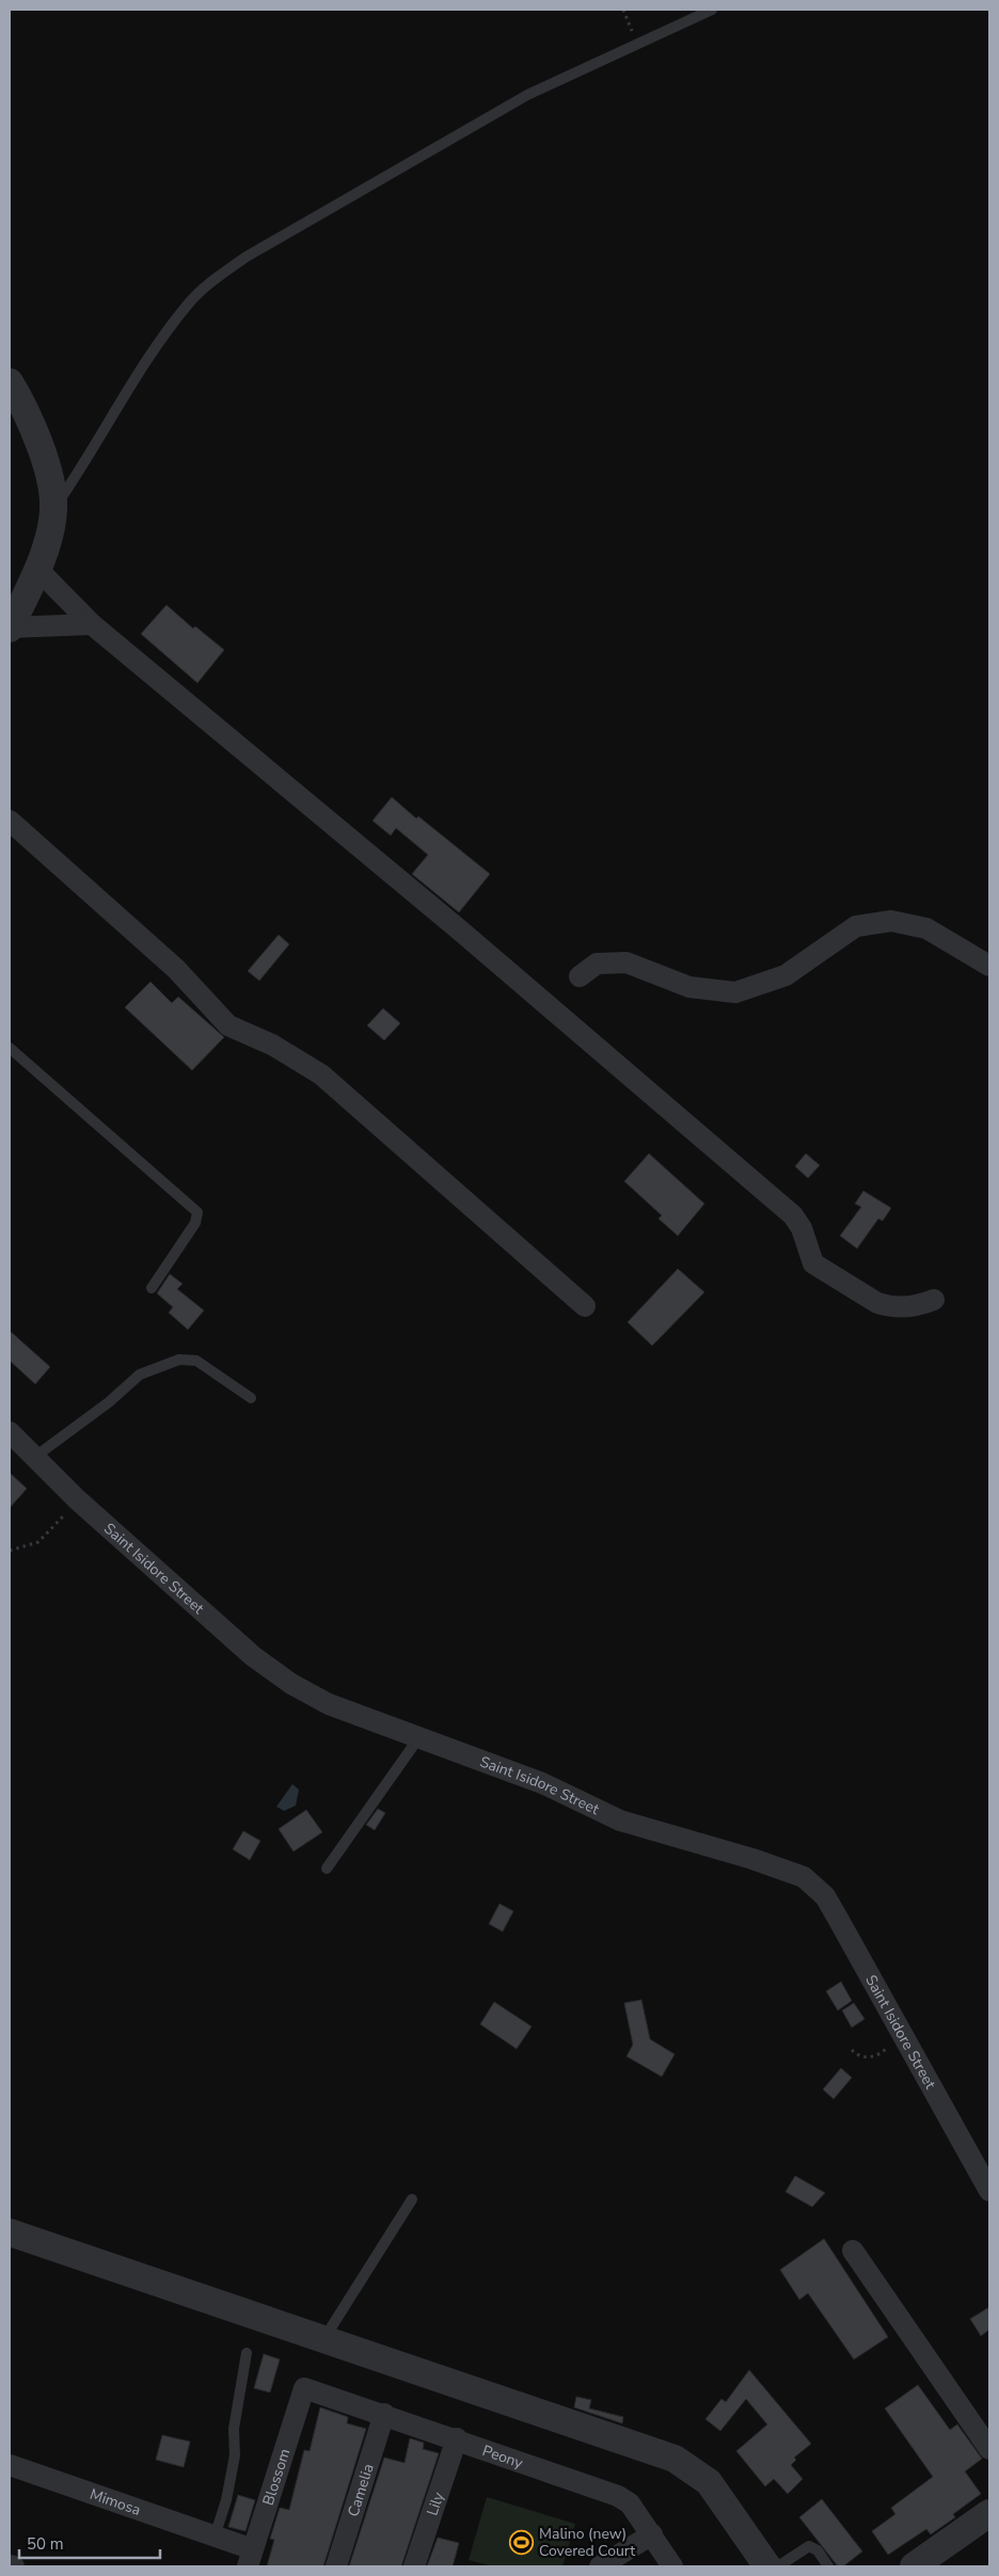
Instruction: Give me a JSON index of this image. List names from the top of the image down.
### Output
{
  "streets": {
    "street": [
      "Saint Isidore Street",
      "Peony",
      "Blossom",
      "Camelia",
      "Mimosa",
      "Lily"
    ]
  },
  "crossings": [
    ["Peony", "Blossom"],
    ["Peony", "Camelia"],
    ["Peony", "Lily"],
    ["Blossom", "Mimosa"]
  ],
  "places": {
    "sports": ["Malino (new) Covered Court"]
  },
  "scale_bar": "50 m"
}
